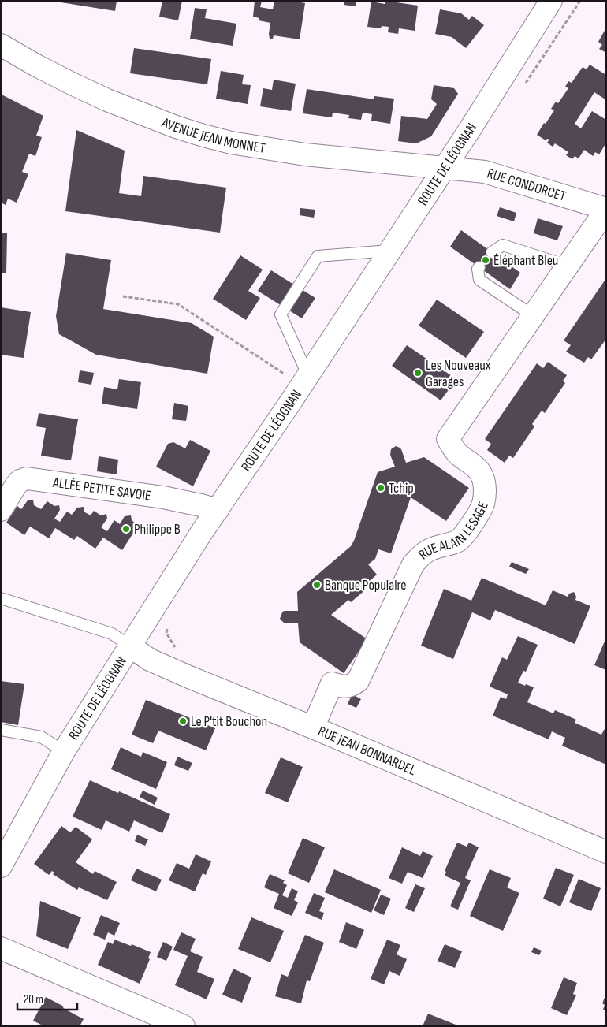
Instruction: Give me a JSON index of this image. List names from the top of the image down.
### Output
{
  "streets": {
    "street": [
      "AVENUE JEAN MONNET",
      "ROUTE DE LÉOGNAN",
      "RUE CONDORCET",
      "ALLÉE PETITE SAVOIE",
      "RUE ALAIN LESAGE",
      "RUE JEAN BONNARDEL"
    ]
  },
  "crossings": [
    ["AVENUE JEAN MONNET", "ROUTE DE LÉOGNAN"],
    ["AVENUE JEAN MONNET", "RUE CONDORCET"],
    ["ROUTE DE LÉOGNAN", "RUE CONDORCET"],
    ["ROUTE DE LÉOGNAN", "ALLÉE PETITE SAVOIE"],
    ["ROUTE DE LÉOGNAN", "RUE JEAN BONNARDEL"],
    ["RUE CONDORCET", "RUE ALAIN LESAGE"],
    ["RUE ALAIN LESAGE", "RUE JEAN BONNARDEL"]
  ],
  "places": [
    "Éléphant Bleu",
    "Les Nouveaux Garages",
    "Tchip",
    "Philippe B",
    "Banque Populaire",
    "Le P'tit Bouchon"
  ],
  "scale_bar": "20 m"
}
